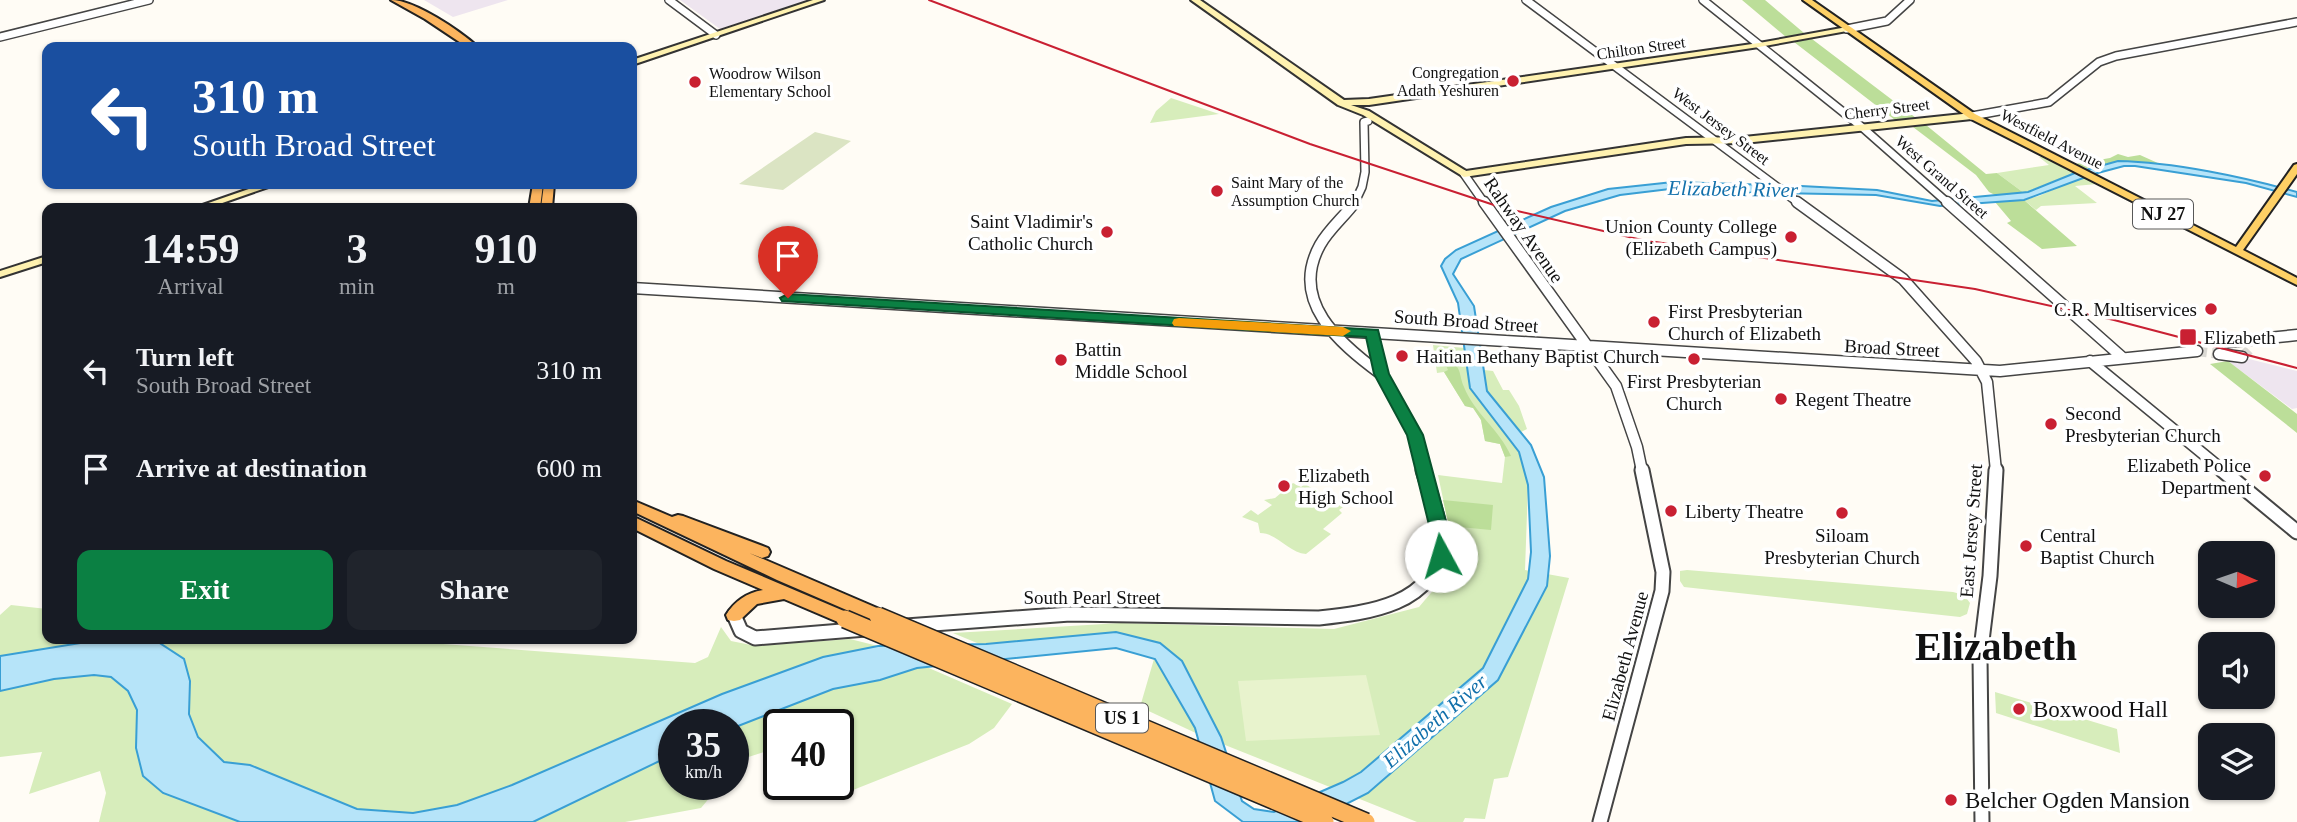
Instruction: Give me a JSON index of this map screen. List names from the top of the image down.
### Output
{
  "streets": {
    "highway": ["US 1"],
    "main road": [
      "Chilton Street",
      "Cherry Street",
      "Westfield Avenue",
      "NJ 27",
      "Rahway Avenue"
    ],
    "street": [
      "West Jersey Street",
      "West Grand Street",
      "South Broad Street",
      "Broad Street",
      "East Jersey Street",
      "South Pearl Street",
      "Elizabeth Avenue"
    ]
  },
  "crossings": [
    ["Chilton Street", "West Jersey Street"],
    ["Chilton Street", "Westfield Avenue"],
    ["Chilton Street", "West Grand Street"],
    ["Chilton Street", "Rahway Avenue"],
    ["Cherry Street", "West Jersey Street"],
    ["Cherry Street", "Westfield Avenue"],
    ["Cherry Street", "West Grand Street"],
    ["Cherry Street", "Rahway Avenue"],
    ["West Jersey Street", "Broad Street"],
    ["West Jersey Street", "East Jersey Street"],
    ["West Grand Street", "Broad Street"],
    ["Rahway Avenue", "South Broad Street"],
    ["Rahway Avenue", "Broad Street"],
    ["Rahway Avenue", "Elizabeth Avenue"],
    ["South Broad Street", "Broad Street"],
    ["South Broad Street", "Elizabeth Avenue"],
    ["Broad Street", "East Jersey Street"],
    ["Broad Street", "Elizabeth Avenue"]
  ],
  "districts": ["Elizabeth"],
  "water": ["Elizabeth River"],
  "places": {
    "other": [
      "Congregation Adath Yeshuren",
      "Woodrow Wilson Elementary School",
      "Saint Mary of the Assumption Church",
      "Saint Vladimir's Catholic Church",
      "Union County College (Elizabeth Campus)",
      "C.R. Multiservices",
      "First Presbyterian Church of Elizabeth",
      "Haitian Bethany Baptist Church",
      "First Presbyterian Church",
      "Battin Middle School",
      "Regent Theatre",
      "Second Presbyterian Church",
      "Elizabeth Police Department",
      "Elizabeth High School",
      "Liberty Theatre",
      "Siloam Presbyterian Church",
      "Central Baptist Church",
      "Boxwood Hall",
      "Belcher Ogden Mansion"
    ],
    "transit": ["Elizabeth"]
  },
  "north": "right",
  "page": {
    "turn": ["310 m", "South Broad Street"],
    "eta": [
      "14:59",
      "Arrival",
      "3",
      "min",
      "910",
      "m"
    ],
    "list": [
      {
        "name": "Turn left",
        "note": "South Broad Street",
        "value": "310 m"
      },
      {
        "name": "Arrive at destination",
        "value": "600 m"
      }
    ],
    "buttons": ["Exit", "Share"],
    "speed": "35 km/h",
    "limit": "40"
  }
}
